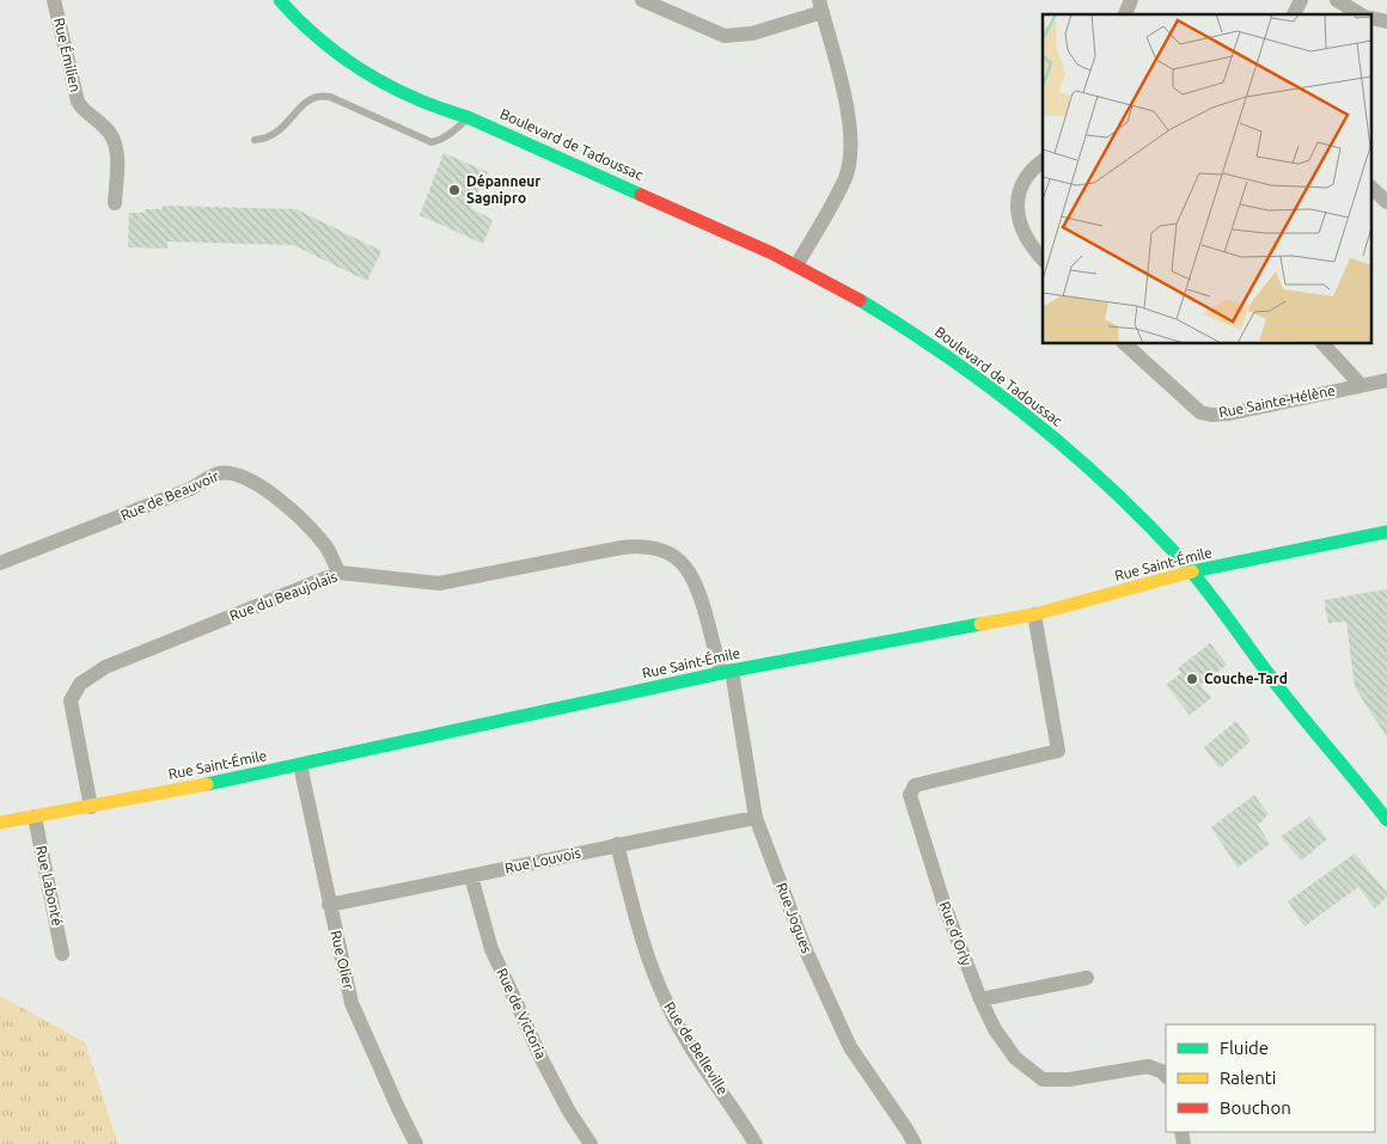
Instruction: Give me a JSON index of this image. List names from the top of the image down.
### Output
{
  "streets": {
    "main road": ["Boulevard de Tadoussac", "Rue Saint-Émile"],
    "street": [
      "Rue Émilien",
      "Rue Sainte-Hélène",
      "Rue de Beauvoir",
      "Rue du Beaujolais",
      "Rue Louvois",
      "Rue Labonté",
      "Rue Jogues",
      "Rue d'Orly",
      "Rue Olier",
      "Rue de Victoria",
      "Rue de Belleville"
    ]
  },
  "crossings": [
    ["Boulevard de Tadoussac", "Rue Saint-Émile"],
    ["Rue de Beauvoir", "Rue du Beaujolais"],
    ["Rue Saint-Émile", "Rue du Beaujolais"],
    ["Rue Saint-Émile", "Rue Labonté"],
    ["Rue Saint-Émile", "Rue Jogues"],
    ["Rue Saint-Émile", "Rue d'Orly"],
    ["Rue Saint-Émile", "Rue Olier"],
    ["Rue du Beaujolais", "Rue Jogues"],
    ["Rue Louvois", "Rue Jogues"],
    ["Rue Louvois", "Rue Olier"],
    ["Rue Louvois", "Rue de Victoria"],
    ["Rue Louvois", "Rue de Belleville"]
  ],
  "places": ["Dépanneur Sagnipro", "Couche-Tard"],
  "legend": ["Fluide", "Ralenti", "Bouchon"]
}
